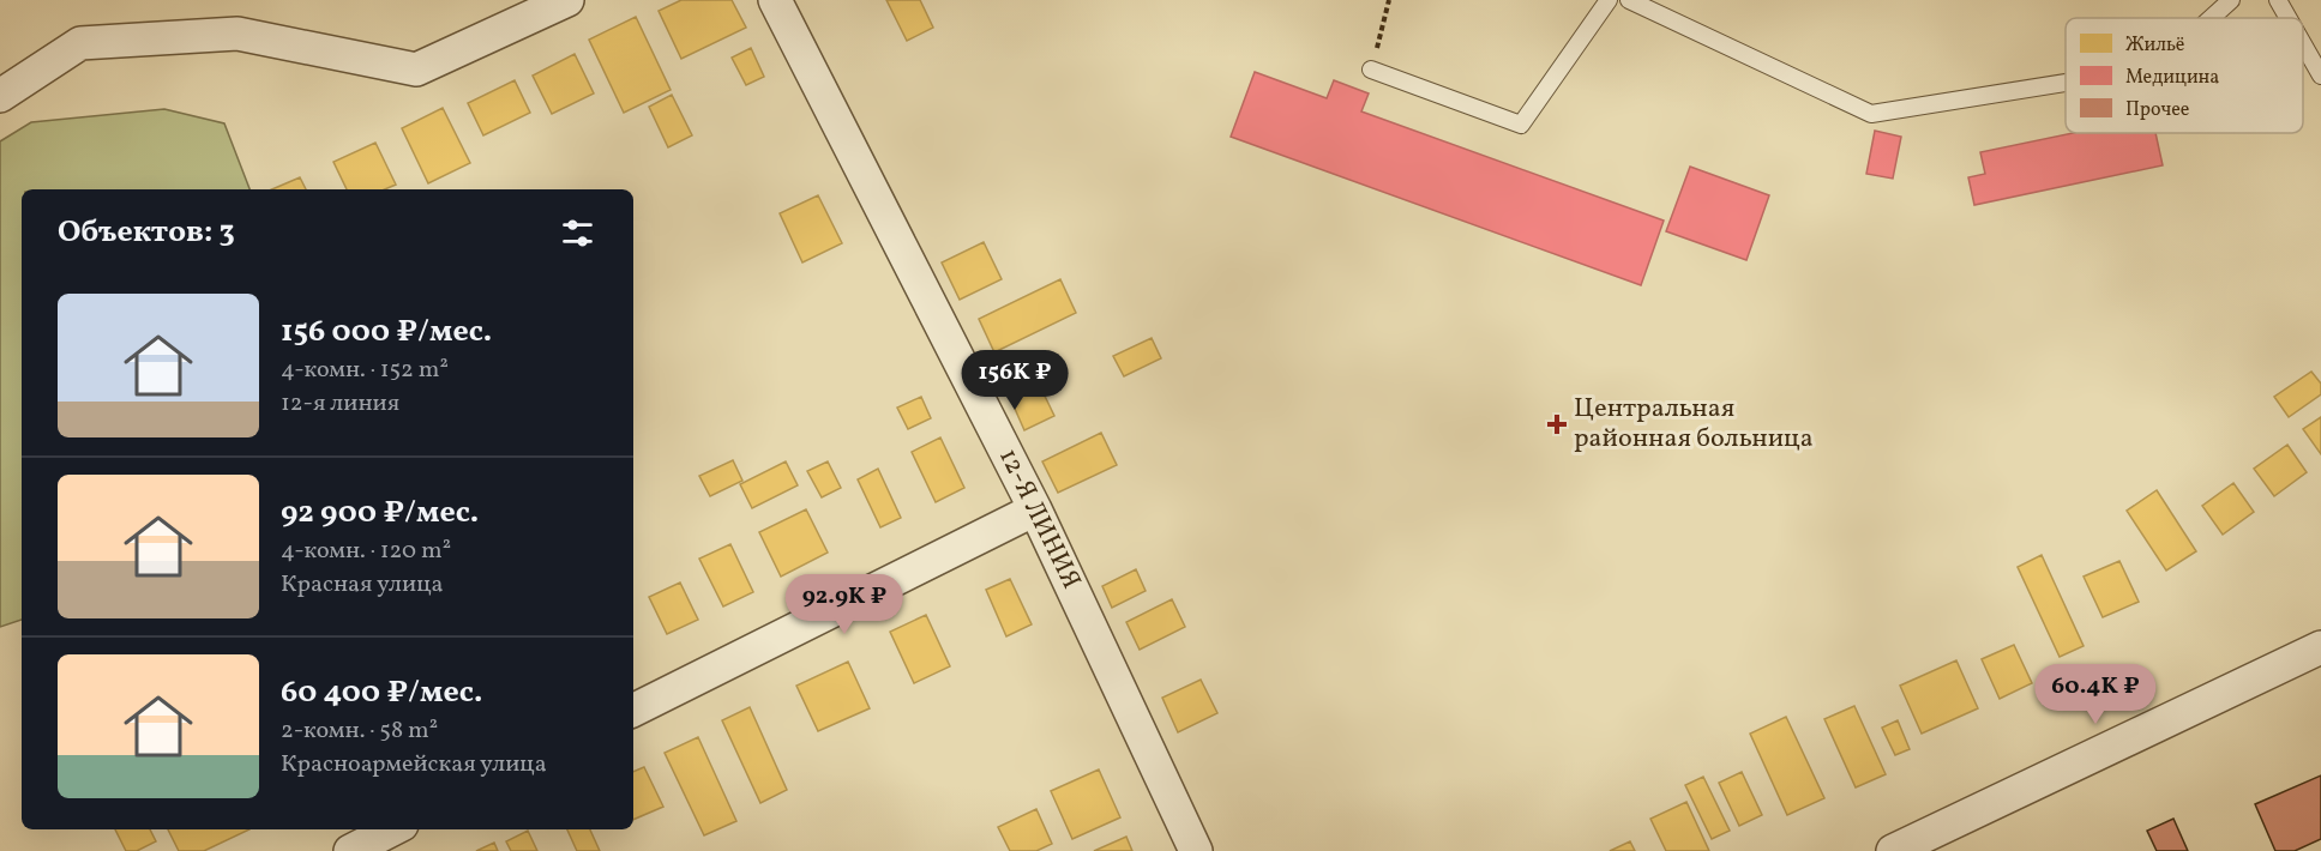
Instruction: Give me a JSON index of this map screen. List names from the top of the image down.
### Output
{
  "streets": {
    "street": ["12-Я ЛИНИЯ"]
  },
  "places": {
    "health": ["Центральная районная больница"]
  },
  "legend": ["Жильё", "Медицина", "Прочее"],
  "page": {
    "heading": "Объектов: 3",
    "list": [
      {
        "name": "156 000 ₽/мес.",
        "note": "4-комн. · 152 m² · 12-я линия"
      },
      {
        "name": "92 900 ₽/мес.",
        "note": "4-комн. · 120 m² · Красная улица"
      },
      {
        "name": "60 400 ₽/мес.",
        "note": "2-комн. · 58 m² · Красноармейская улица"
      }
    ],
    "price": ["156K ₽", "92.9K ₽", "60.4K ₽"]
  }
}
